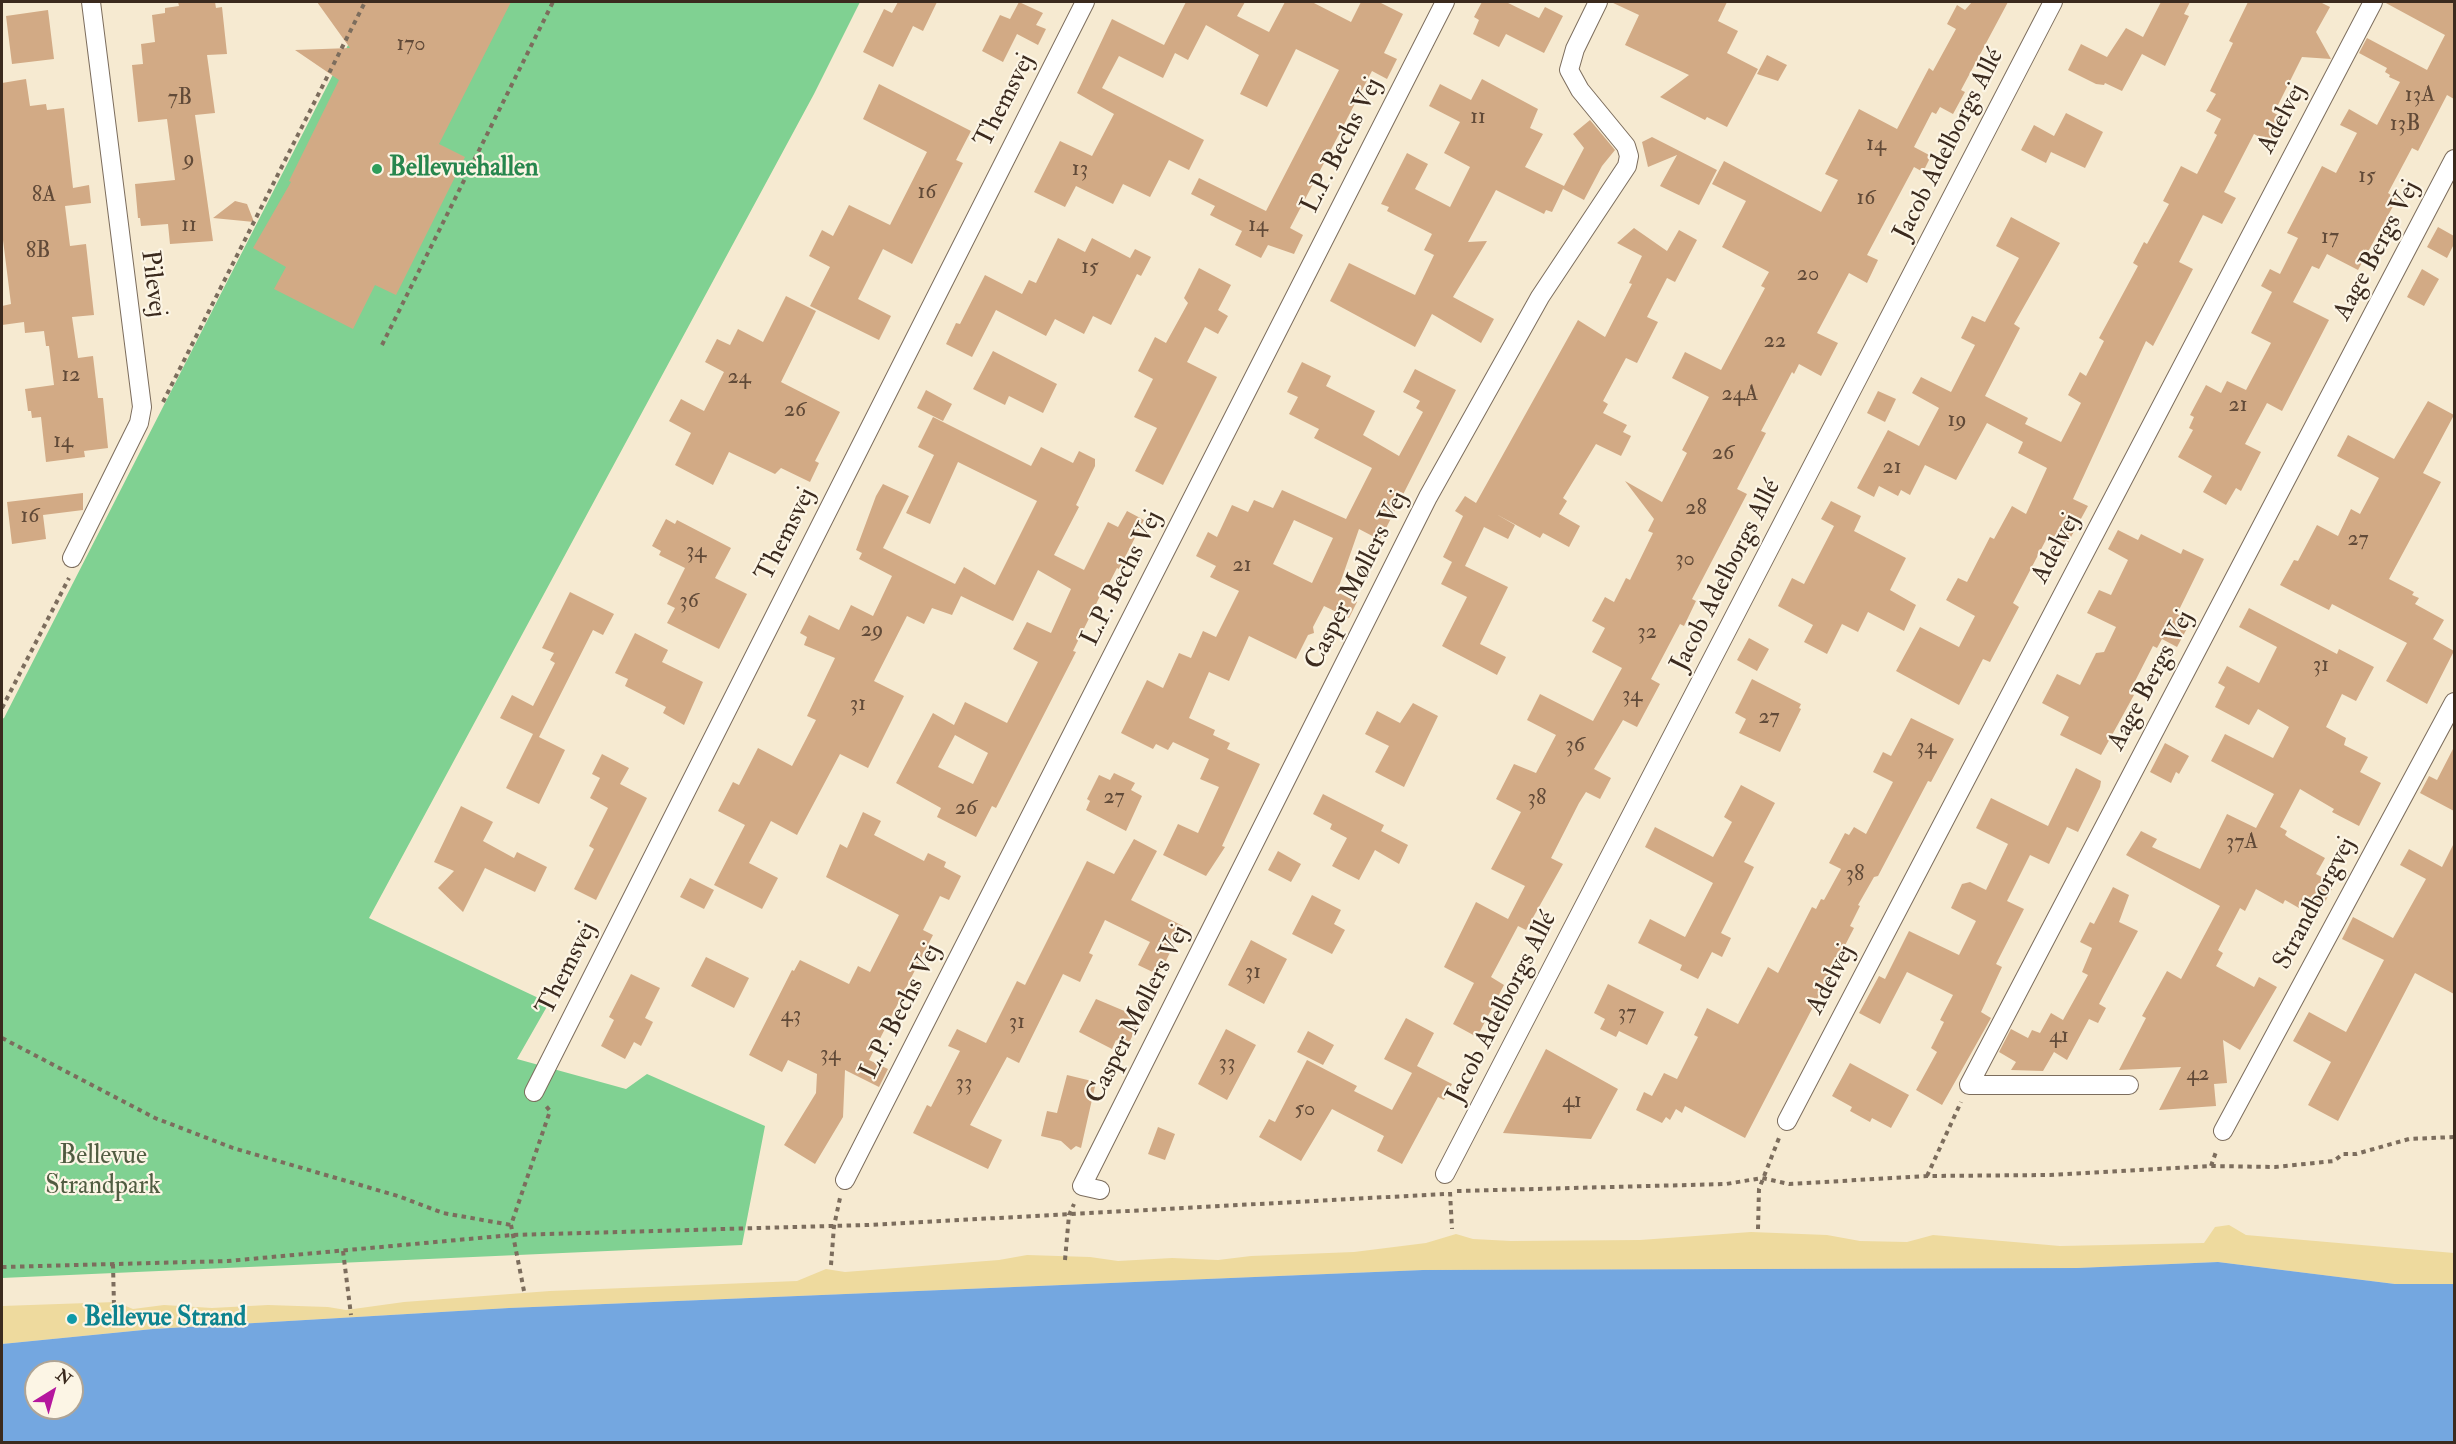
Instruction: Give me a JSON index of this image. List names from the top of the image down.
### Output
{
  "streets": {
    "street": [
      "Themsvej",
      "Adelvej",
      "Jacob Adelborgs Allé",
      "L.P. Bechs Vej",
      "Aage Bergs Vej",
      "Pilevej",
      "Casper Møllers Vej",
      "Strandborgvej"
    ]
  },
  "parks": ["Bellevue Strandpark"],
  "places": ["Bellevuehallen", "Bellevue Strand"],
  "house_numbers": [
    "170",
    "13A",
    "7B",
    "11",
    "13B",
    "14",
    "9",
    "13",
    "15",
    "16",
    "8A",
    "16",
    "11",
    "14",
    "17",
    "8B",
    "15",
    "20",
    "22",
    "12",
    "24",
    "24A",
    "21",
    "26",
    "19",
    "14",
    "26",
    "21",
    "28",
    "16",
    "27",
    "34",
    "30",
    "21",
    "36",
    "29",
    "32",
    "31",
    "34",
    "31",
    "27",
    "36",
    "34",
    "27",
    "38",
    "26",
    "37A",
    "38",
    "31",
    "37",
    "43",
    "31",
    "41",
    "34",
    "33",
    "42",
    "33",
    "41",
    "50"
  ],
  "north": "top right"
}
